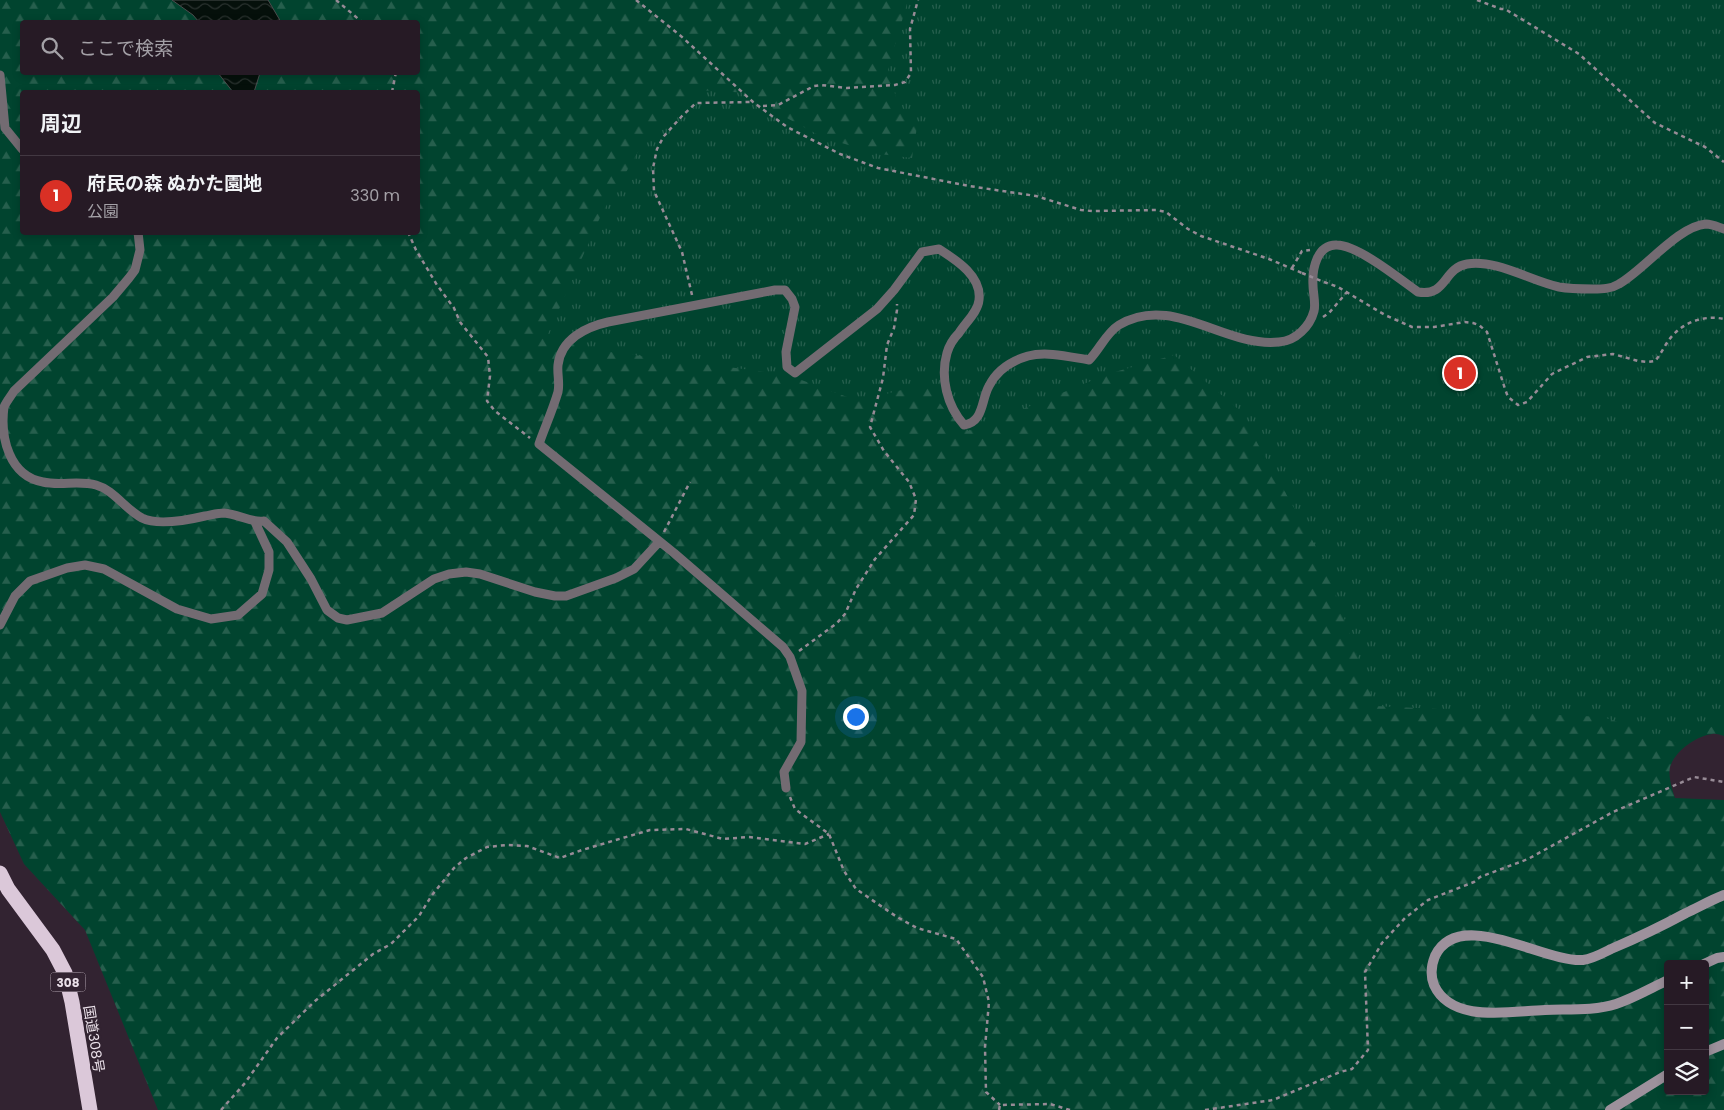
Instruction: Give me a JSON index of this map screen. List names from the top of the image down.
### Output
{
  "streets": {
    "highway": ["308", "国道308号"]
  },
  "page": {
    "search": "ここで検索",
    "heading": "周辺",
    "list": [
      {
        "mark": "1",
        "name": "府民の森 ぬかた園地",
        "note": "公園",
        "value": "330 m"
      }
    ],
    "pins": "1",
    "map_buttons": ["+", "−"]
  }
}
